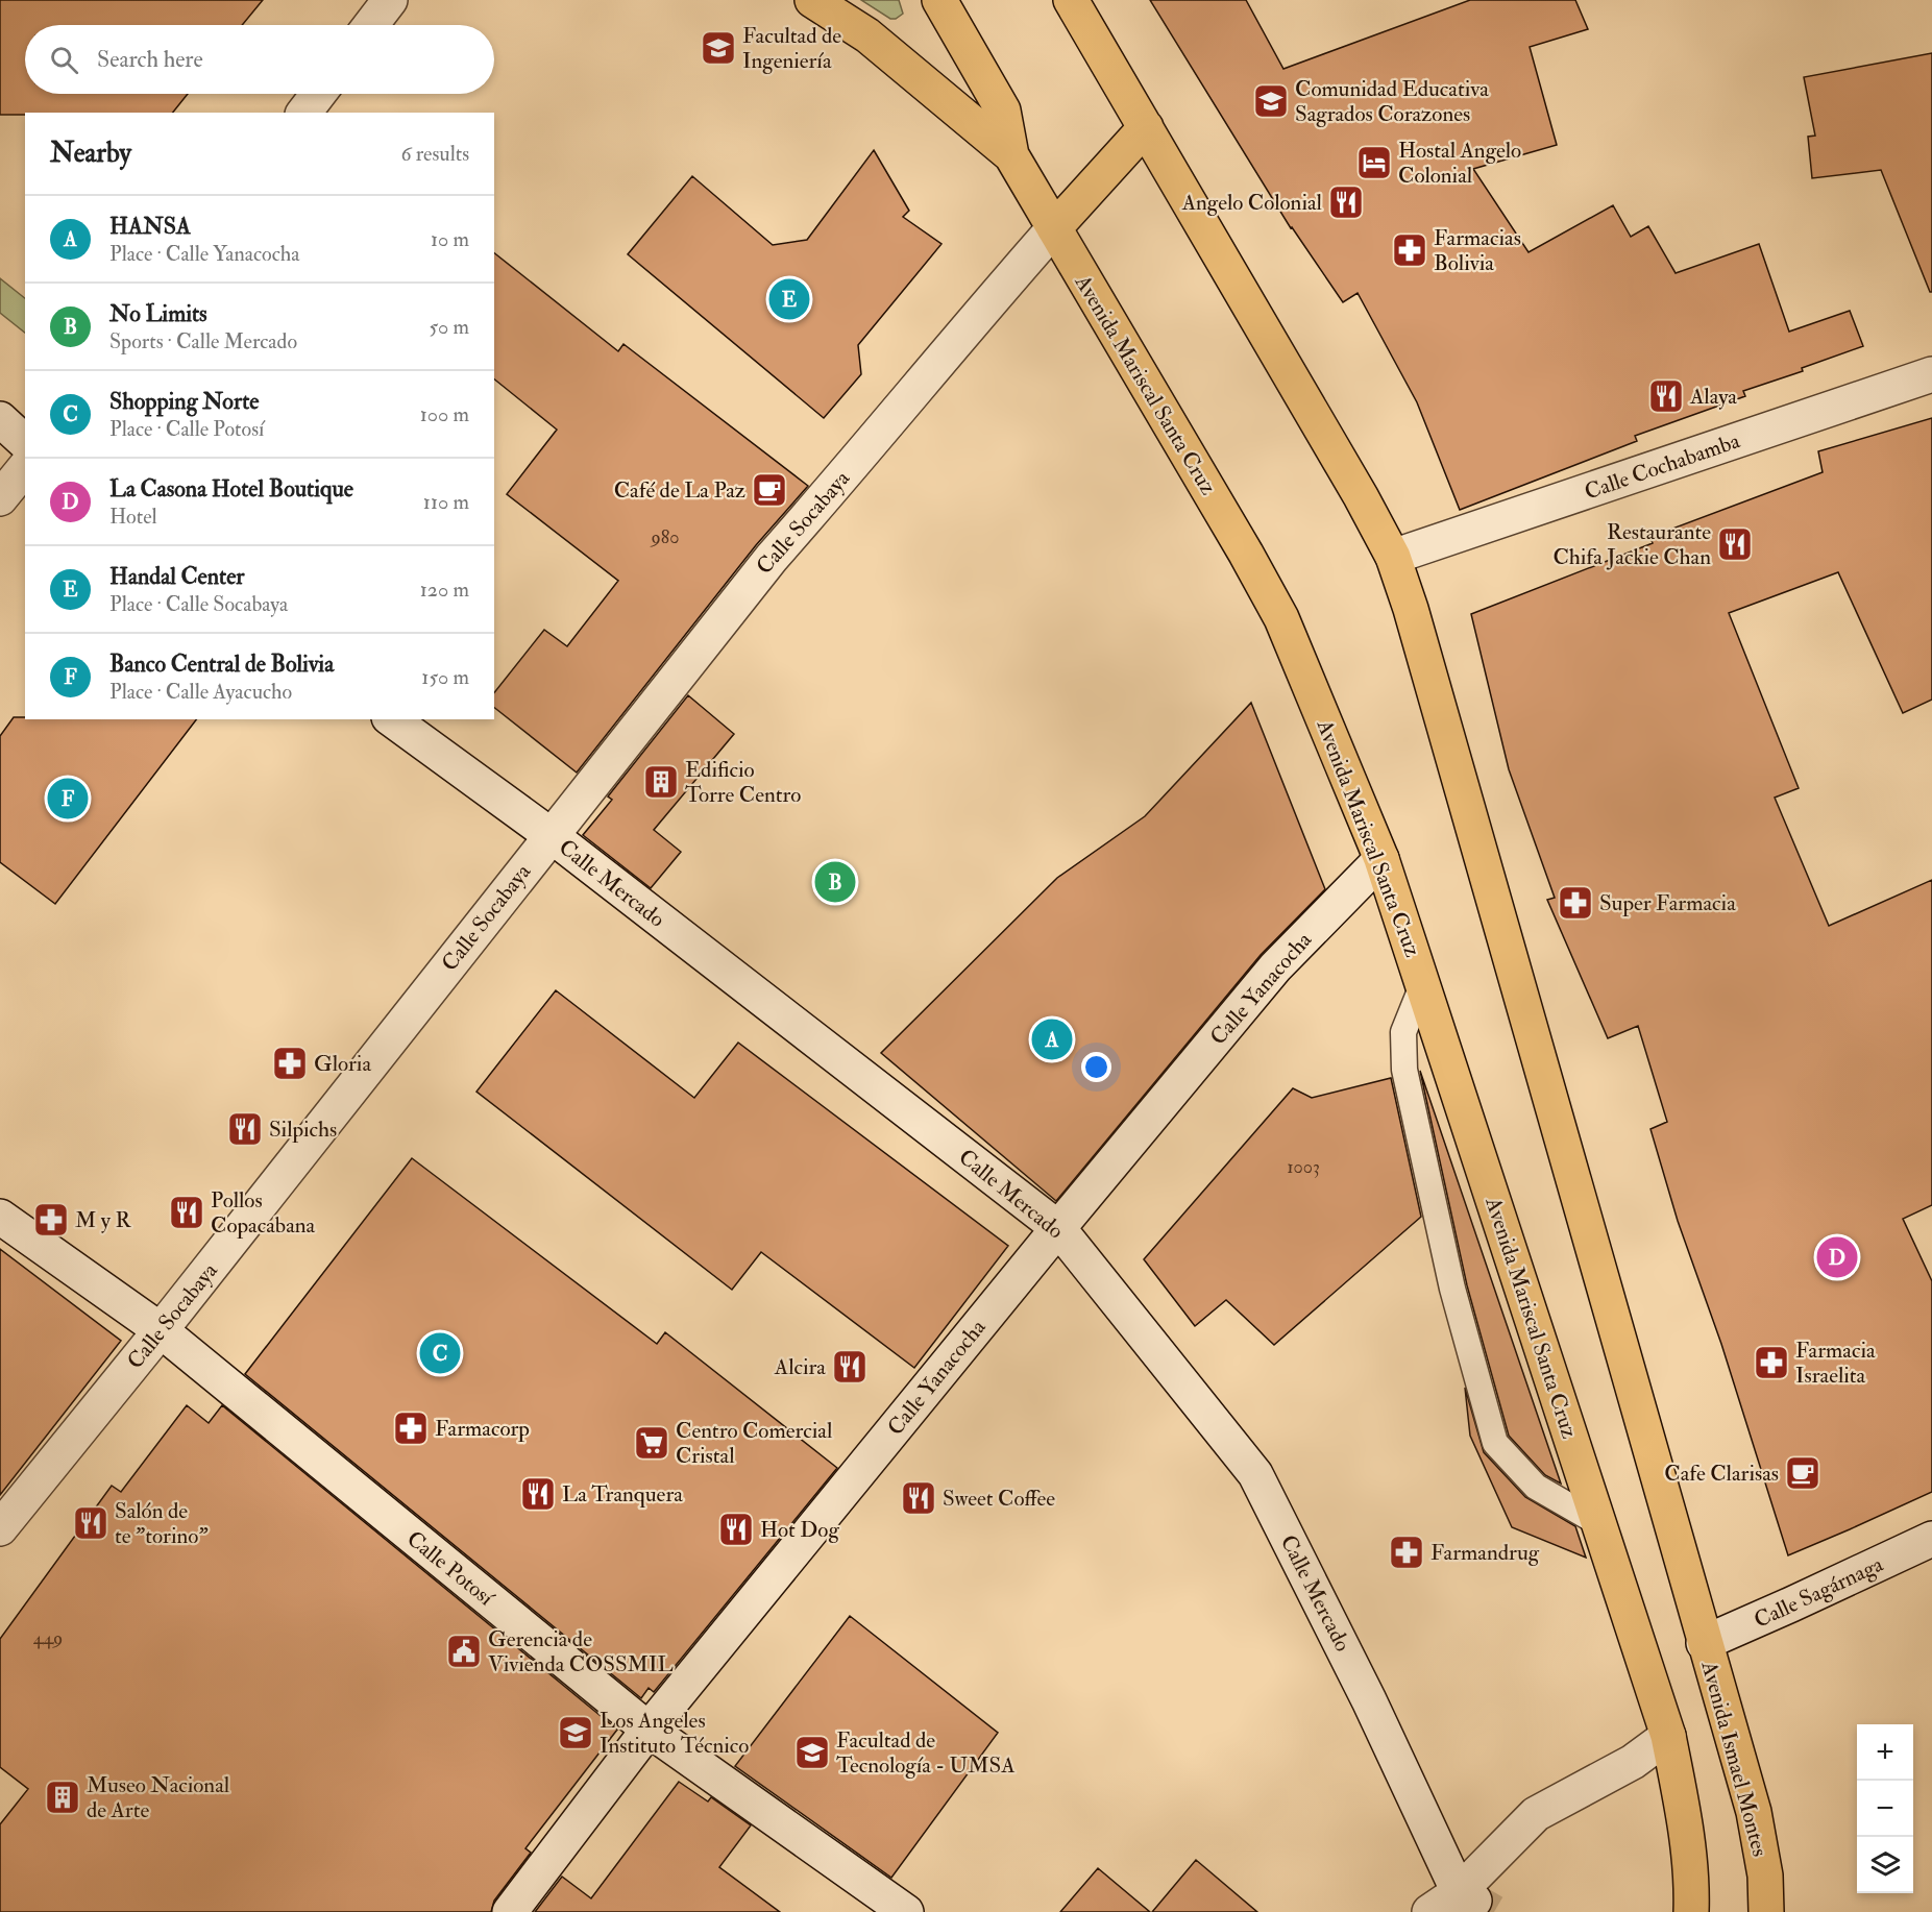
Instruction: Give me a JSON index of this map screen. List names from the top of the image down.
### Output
{
  "streets": {
    "main road": ["Avenida Mariscal Santa Cruz", "Avenida Ismael Montes"],
    "street": [
      "Calle Cochabamba",
      "Calle Socabaya",
      "Calle Mercado",
      "Calle Yanacocha",
      "Calle Potosí",
      "Calle Sagárnaga"
    ]
  },
  "crossings": [
    ["Avenida Mariscal Santa Cruz", "Calle Socabaya"],
    ["Avenida Mariscal Santa Cruz", "Calle Yanacocha"],
    ["Calle Socabaya", "Calle Mercado"],
    ["Calle Socabaya", "Calle Potosí"],
    ["Calle Mercado", "Calle Yanacocha"],
    ["Calle Yanacocha", "Calle Potosí"],
    ["Calle Sagárnaga", "Avenida Ismael Montes"]
  ],
  "places": {
    "school or university": [
      "Facultad de Ingeniería",
      "Comunidad Educativa Sagrados Corazones",
      "Los Angeles Instituto Técnico",
      "Facultad de Tecnología - UMSA"
    ],
    "hotel": ["Hostal Angelo Colonial"],
    "restaurant": [
      "Angelo Colonial",
      "Alaya",
      "Restaurante Chifa Jackie Chan",
      "Silpichs",
      "Pollos Copacabana",
      "Alcira",
      "La Tranquera",
      "Sweet Coffee",
      "Salón de te \"torino\"",
      "Hot Dog"
    ],
    "pharmacy": [
      "Farmacias Bolivia",
      "Super Farmacia",
      "Gloria",
      "M y R",
      "Farmacia Israelita",
      "Farmacorp",
      "Farmandrug"
    ],
    "cafe": ["Café de La Paz", "Cafe Clarisas"],
    "building": ["Edificio Torre Centro", "Museo Nacional de Arte"],
    "supermarket": ["Centro Comercial Cristal"],
    "public building": ["Gerencia de Vivienda COSSMIL"]
  },
  "house_numbers": ["980", "1003", "449"],
  "page": {
    "search": "Search here",
    "heading": ["Nearby", "6 results"],
    "list": [
      {
        "mark": "A",
        "name": "HANSA",
        "note": "Place · Calle Yanacocha",
        "value": "10 m"
      },
      {
        "mark": "B",
        "name": "No Limits",
        "note": "Sports · Calle Mercado",
        "value": "50 m"
      },
      {
        "mark": "C",
        "name": "Shopping Norte",
        "note": "Place · Calle Potosí",
        "value": "100 m"
      },
      {
        "mark": "D",
        "name": "La Casona Hotel Boutique",
        "note": "Hotel",
        "value": "110 m"
      },
      {
        "mark": "E",
        "name": "Handal Center",
        "note": "Place · Calle Socabaya",
        "value": "120 m"
      },
      {
        "mark": "F",
        "name": "Banco Central de Bolivia",
        "note": "Place · Calle Ayacucho",
        "value": "150 m"
      }
    ],
    "pins": [
      "E",
      "F",
      "B",
      "A",
      "D",
      "C"
    ],
    "map_buttons": ["+", "−"]
  }
}
